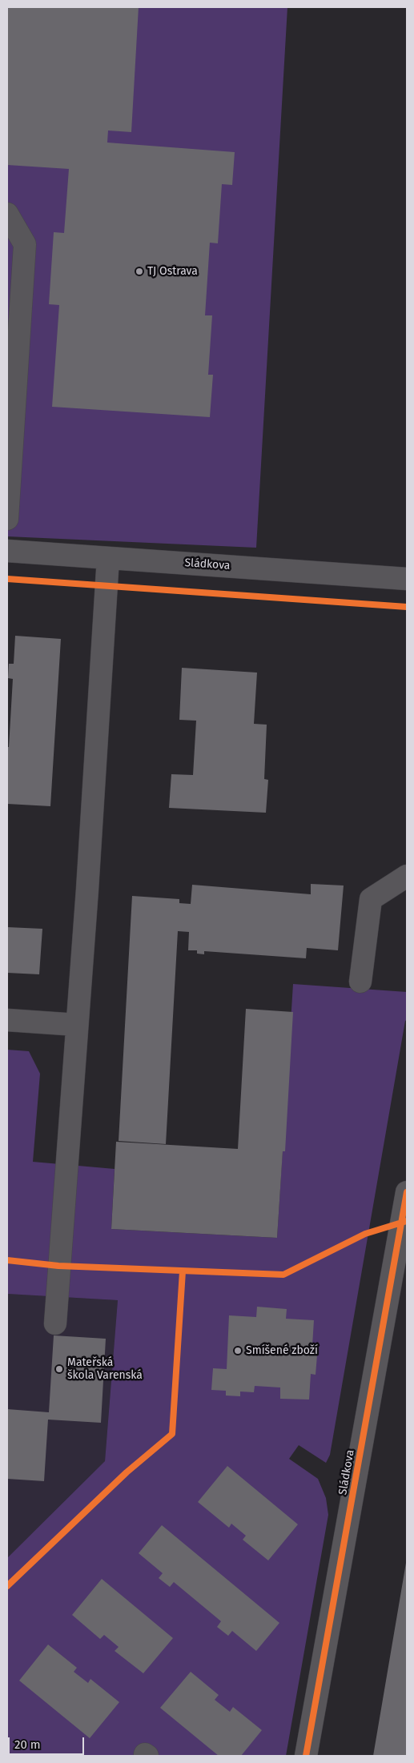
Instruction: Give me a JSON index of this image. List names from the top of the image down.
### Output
{
  "streets": {
    "street": ["Sládkova"]
  },
  "places": ["TJ Ostrava", "Smíšené zboží", "Mateřská škola Varenská"],
  "scale_bar": "20 m"
}
